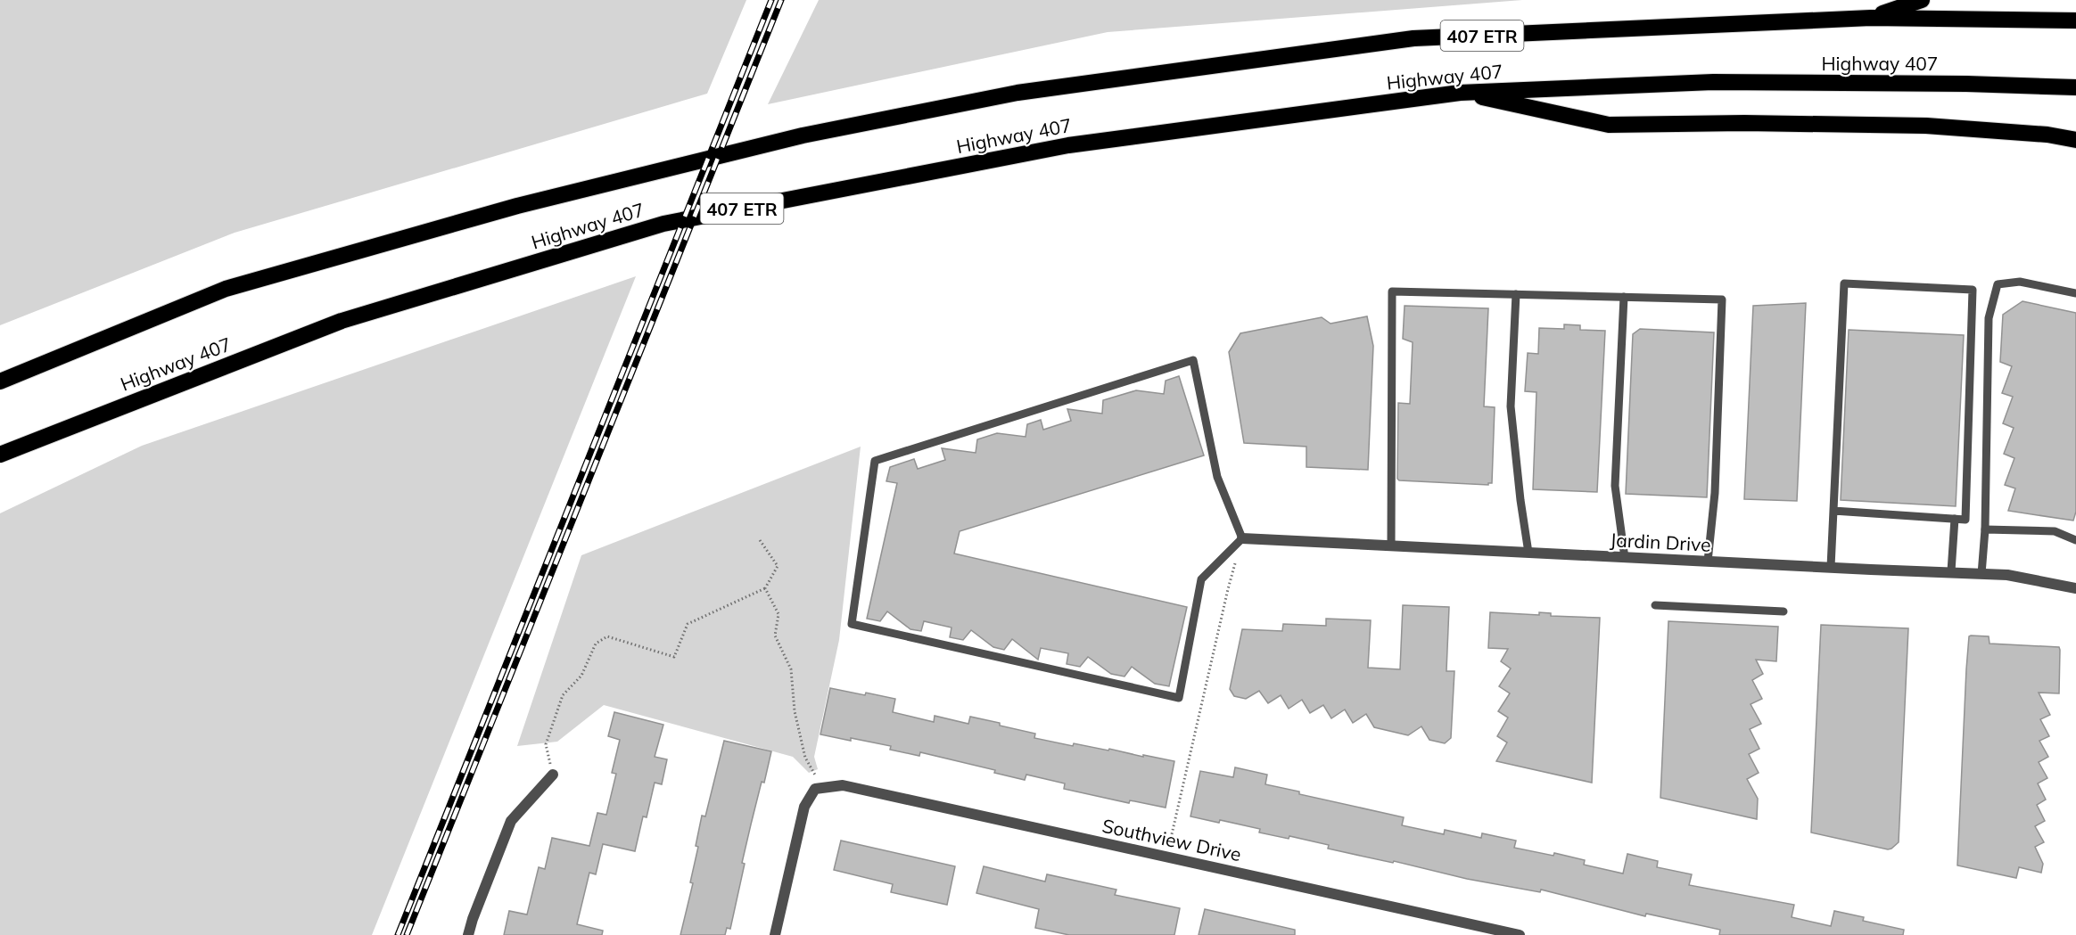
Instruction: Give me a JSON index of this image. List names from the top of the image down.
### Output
{
  "streets": {
    "highway": ["407 ETR", "Highway 407"],
    "street": ["Jardin Drive", "Southview Drive"]
  }
}
